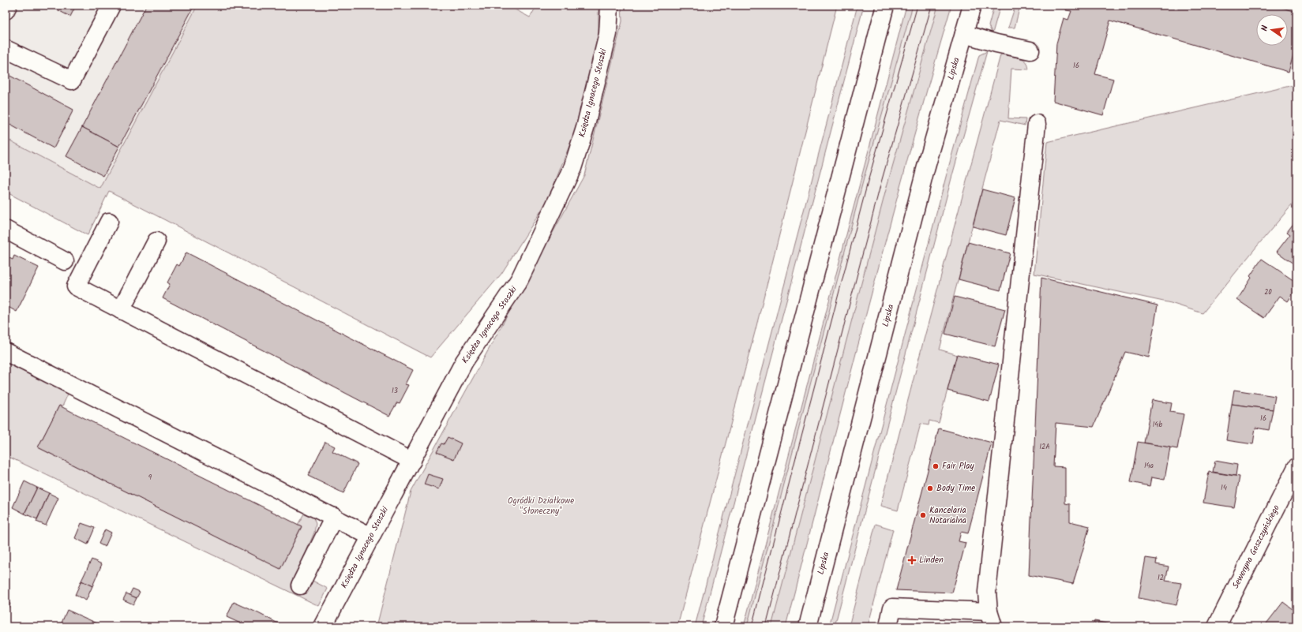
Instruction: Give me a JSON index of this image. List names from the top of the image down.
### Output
{
  "streets": {
    "main road": ["Lipska", "Księdza Ignacego Stoszki", "Seweryna Goszczyńskiego"]
  },
  "parks": ["Ogródki Działkowe \"Słoneczny\""],
  "places": {
    "other": ["Fair Play", "Body Time", "Kancelaria Notarialna"],
    "health": ["Linden"]
  },
  "house_numbers": [
    "16",
    "20",
    "13",
    "16",
    "14b",
    "12A",
    "14a",
    "9",
    "14",
    "12"
  ],
  "north": "left"
}
